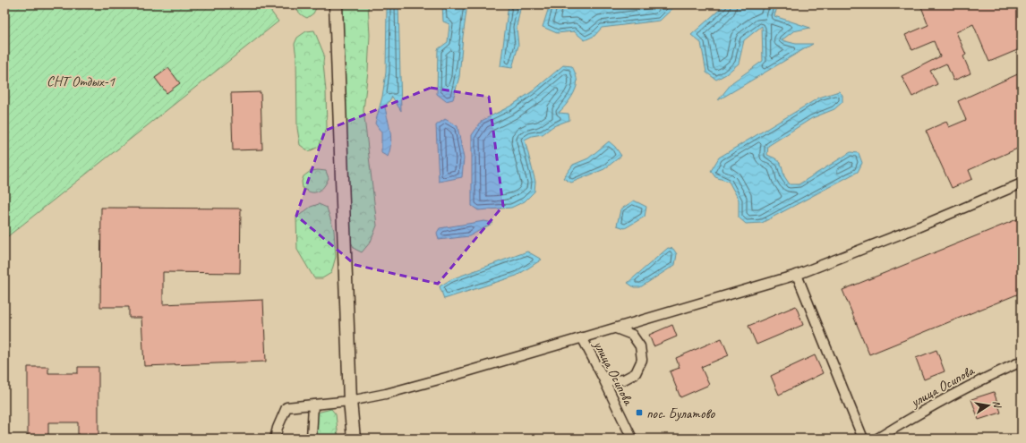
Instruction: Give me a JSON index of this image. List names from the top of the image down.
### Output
{
  "streets": {
    "street": ["улица Осипова"]
  },
  "parks": ["СНТ Отдых-1"],
  "places": {
    "transit": ["пос. Булатово"]
  },
  "north": "right"
}
